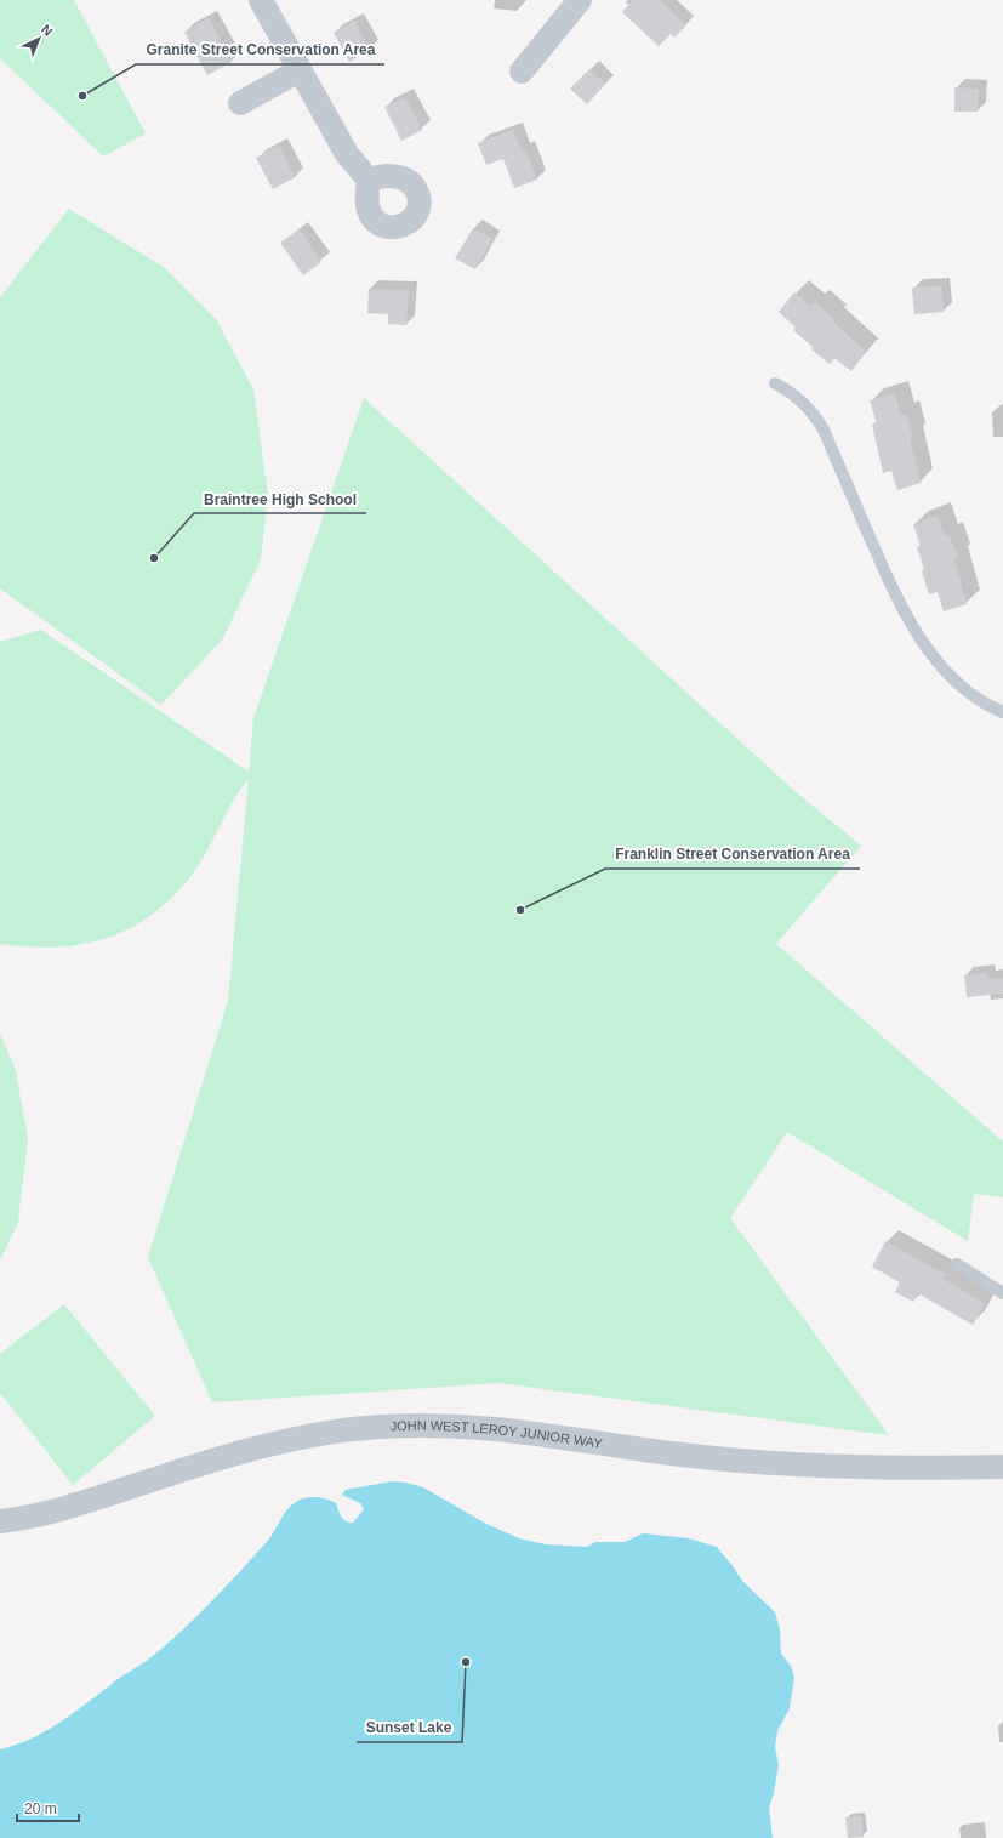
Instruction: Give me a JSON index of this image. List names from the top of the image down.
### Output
{
  "streets": {
    "street": ["JOHN WEST LEROY JUNIOR WAY"]
  },
  "places": [
    "Granite Street Conservation Area",
    "Braintree High School",
    "Franklin Street Conservation Area",
    "Sunset Lake"
  ],
  "scale_bar": "20 m",
  "north": "top right"
}
